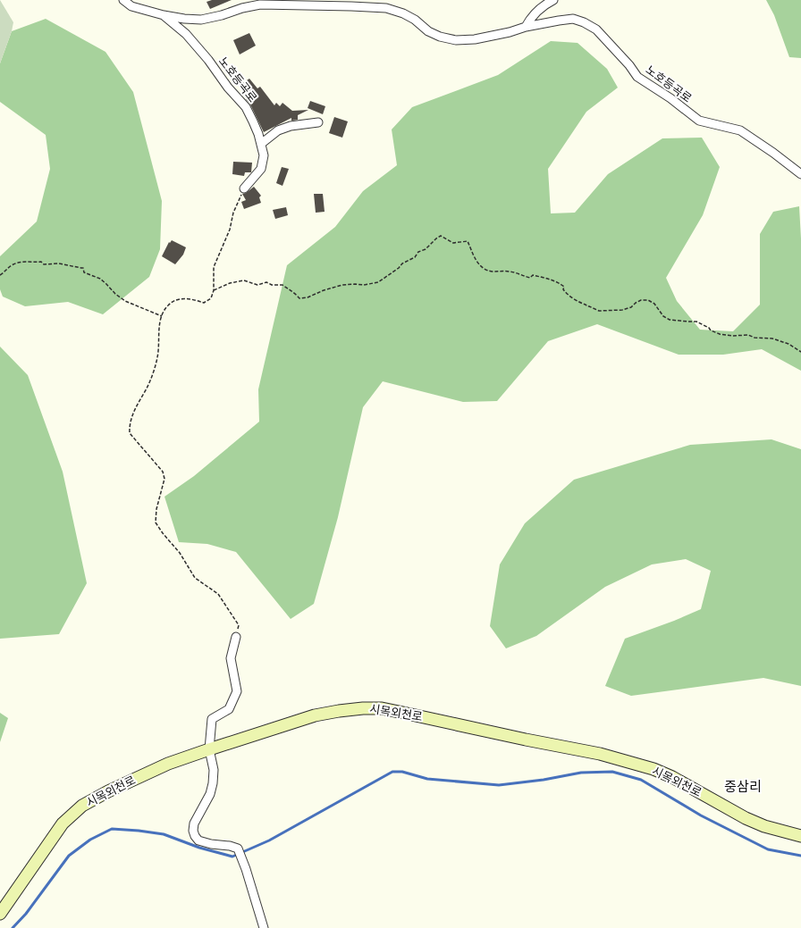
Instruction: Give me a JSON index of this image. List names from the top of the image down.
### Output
{
  "streets": {
    "street": ["노호등곡로", "시목외천로"]
  },
  "districts": ["중삼리"]
}
